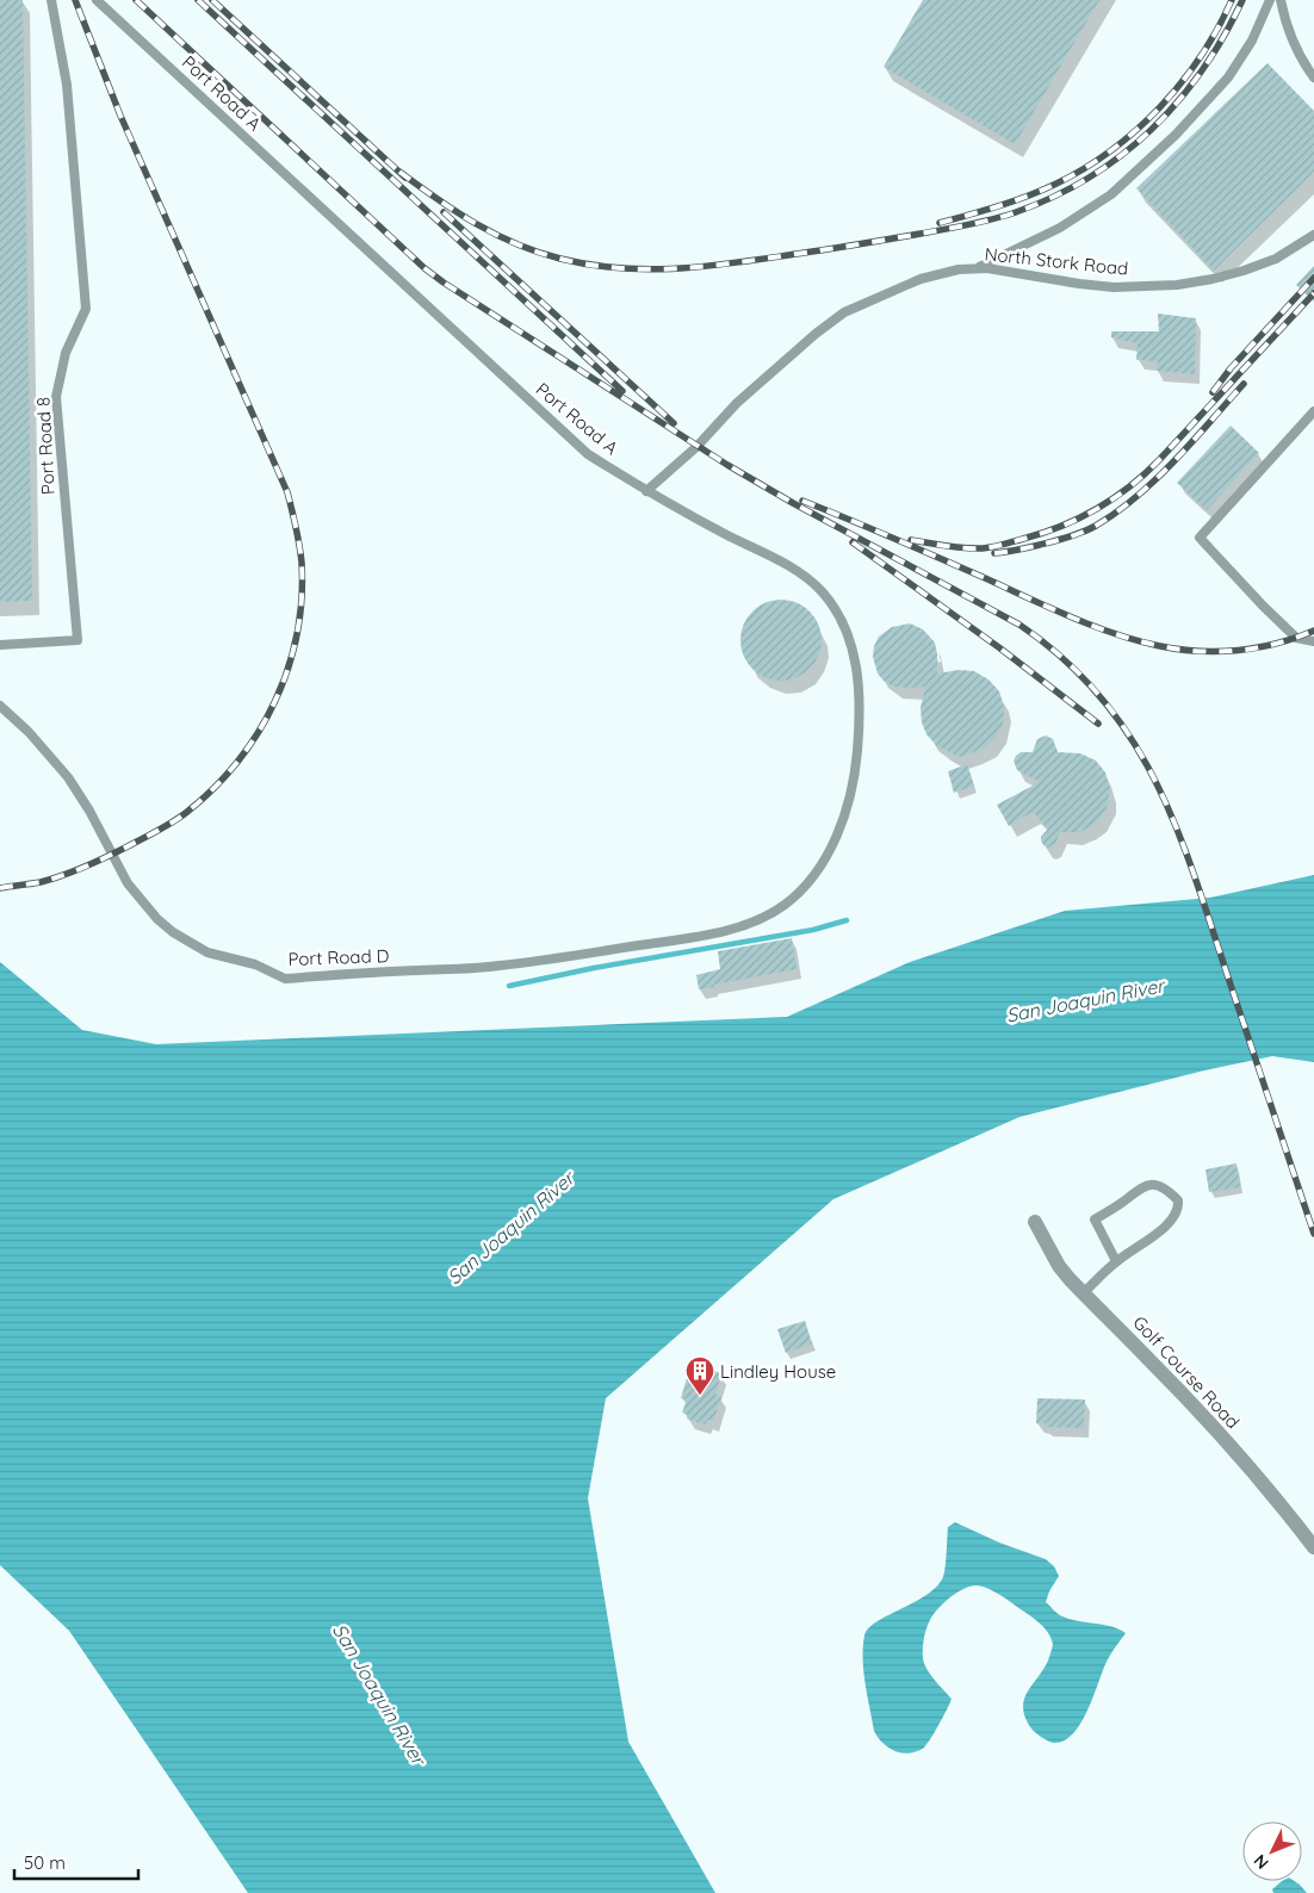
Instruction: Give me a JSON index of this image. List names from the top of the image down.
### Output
{
  "streets": {
    "street": ["Golf Course Road"],
    "lane": [
      "Port Road A",
      "North Stork Road",
      "Port Road 8",
      "Port Road D"
    ]
  },
  "crossings": [
    ["Port Road A", "North Stork Road"],
    ["Port Road A", "Port Road D"]
  ],
  "water": ["San Joaquin River"],
  "places": {
    "building": ["Lindley House"]
  },
  "scale_bar": "50 m",
  "north": "bottom left"
}
